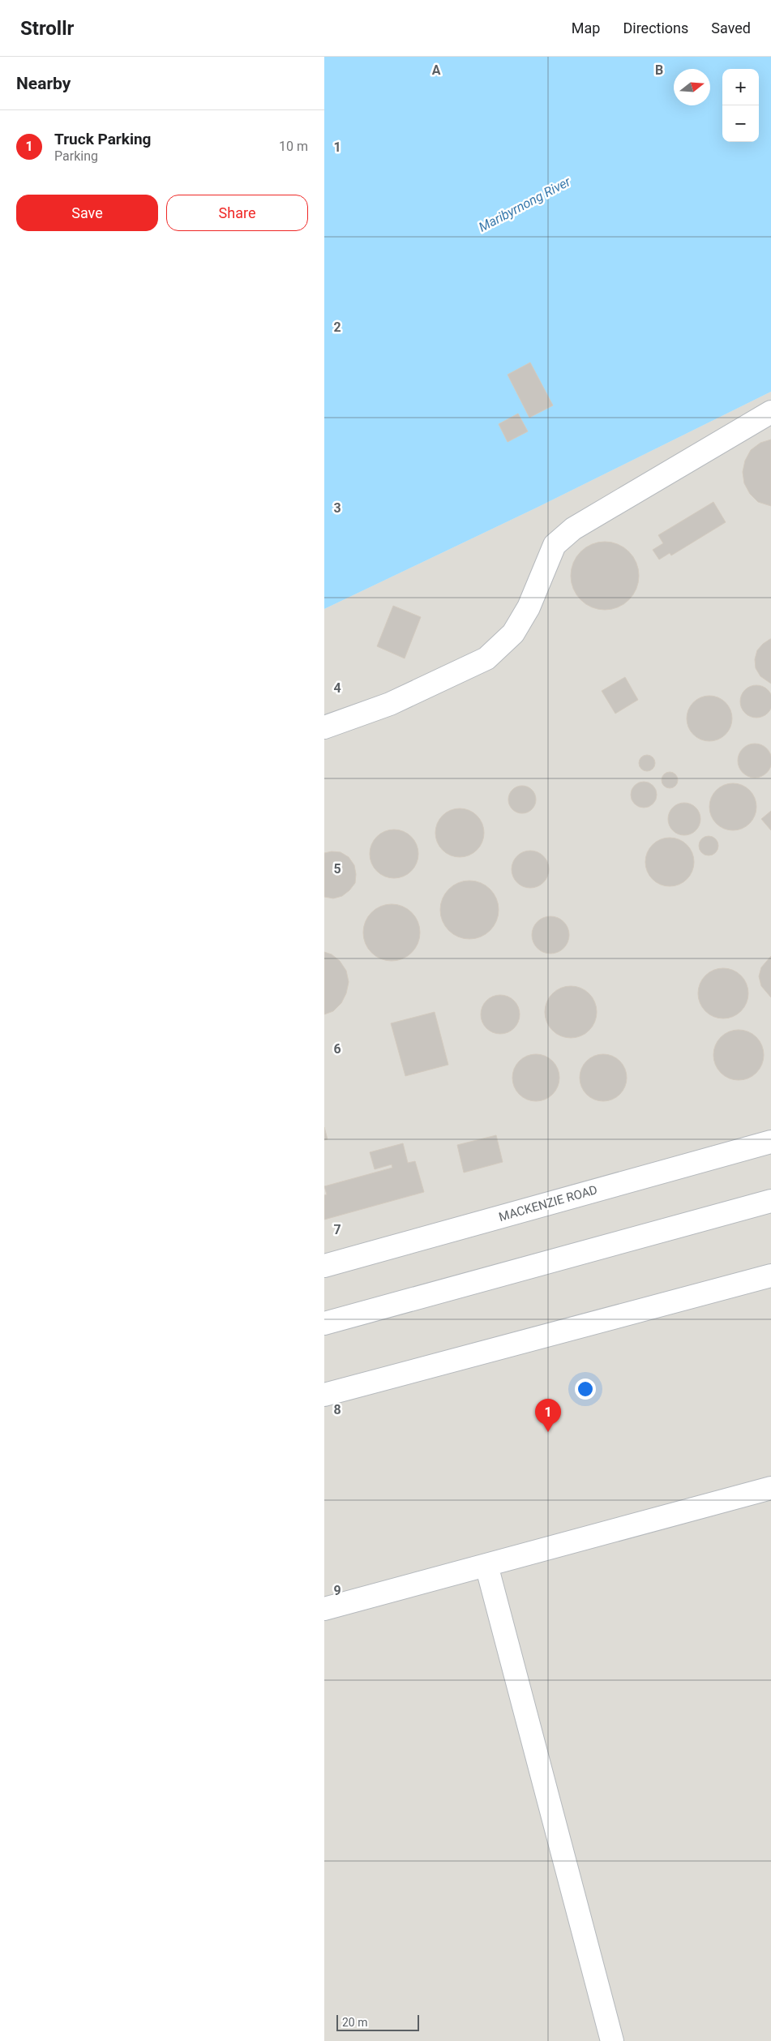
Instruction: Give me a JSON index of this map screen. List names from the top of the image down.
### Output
{
  "streets": {
    "lane": ["MACKENZIE ROAD"]
  },
  "water": ["Maribyrnong River"],
  "scale_bar": "20 m",
  "north": "right",
  "page": {
    "header": "Strollr",
    "nav": ["Map", "Directions", "Saved"],
    "heading": "Nearby",
    "map_buttons": ["+", "−"],
    "list": [
      {
        "mark": "1",
        "name": "Truck Parking",
        "note": "Parking",
        "value": "10 m"
      }
    ],
    "buttons": ["Save", "Share"],
    "pins": "1",
    "scale": "20 m"
  },
  "grid": {
    "columns": ["A", "B"],
    "rows": [
      "1",
      "2",
      "3",
      "4",
      "5",
      "6",
      "7",
      "8",
      "9"
    ]
  }
}
